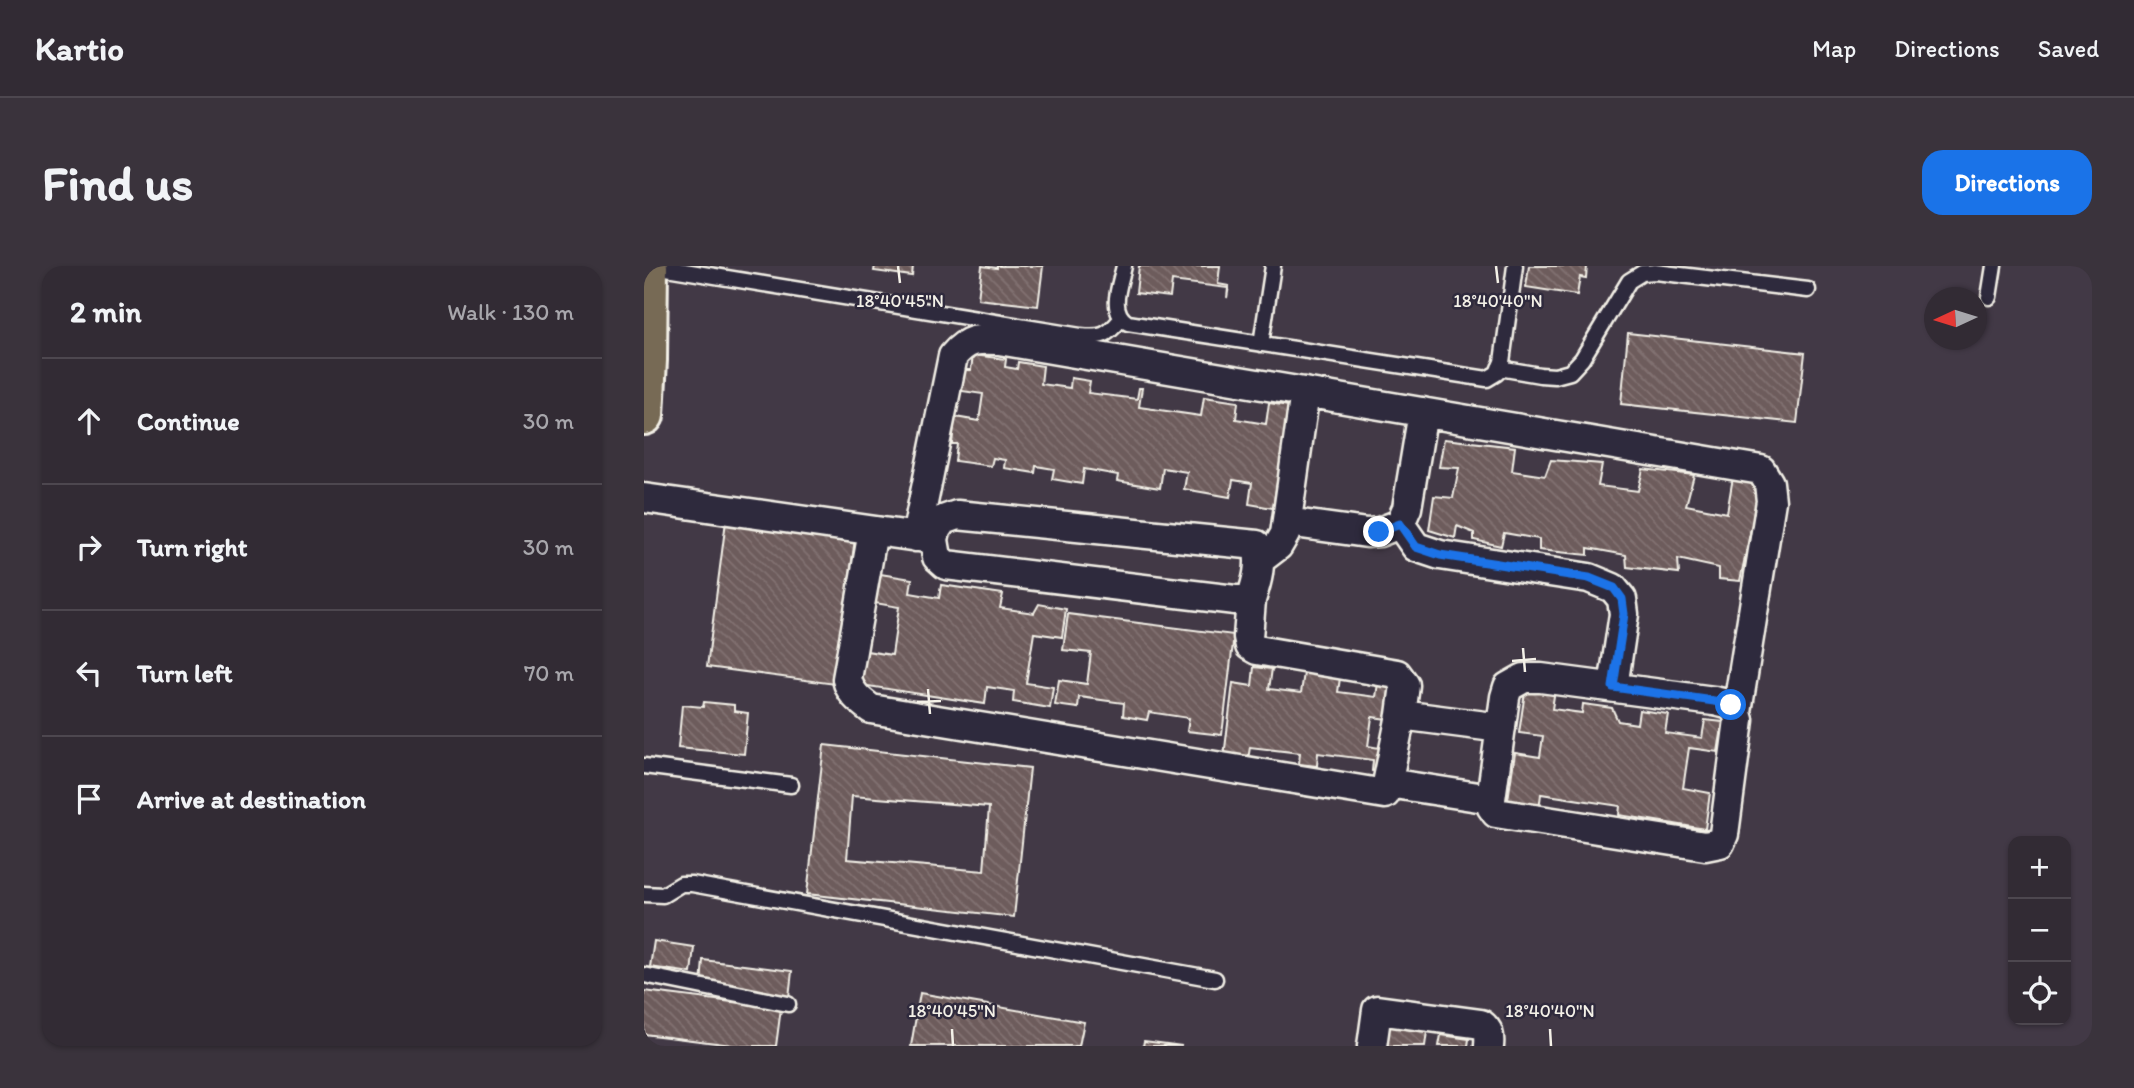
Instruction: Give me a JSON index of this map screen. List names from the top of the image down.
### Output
{
  "north": "left",
  "page": {
    "header": "Kartio",
    "nav": ["Map", "Directions", "Saved"],
    "buttons": "Directions",
    "title": "Find us",
    "heading": ["2 min", "Walk · 130 m"],
    "list": [
      ["Continue", "30 m"],
      ["Turn right", "30 m"],
      ["Turn left", "70 m"],
      "Arrive at destination"
    ],
    "map_buttons": ["+", "−"]
  },
  "coordinates": ["18°40'45\"N", "18°40'40\"N"]
}
